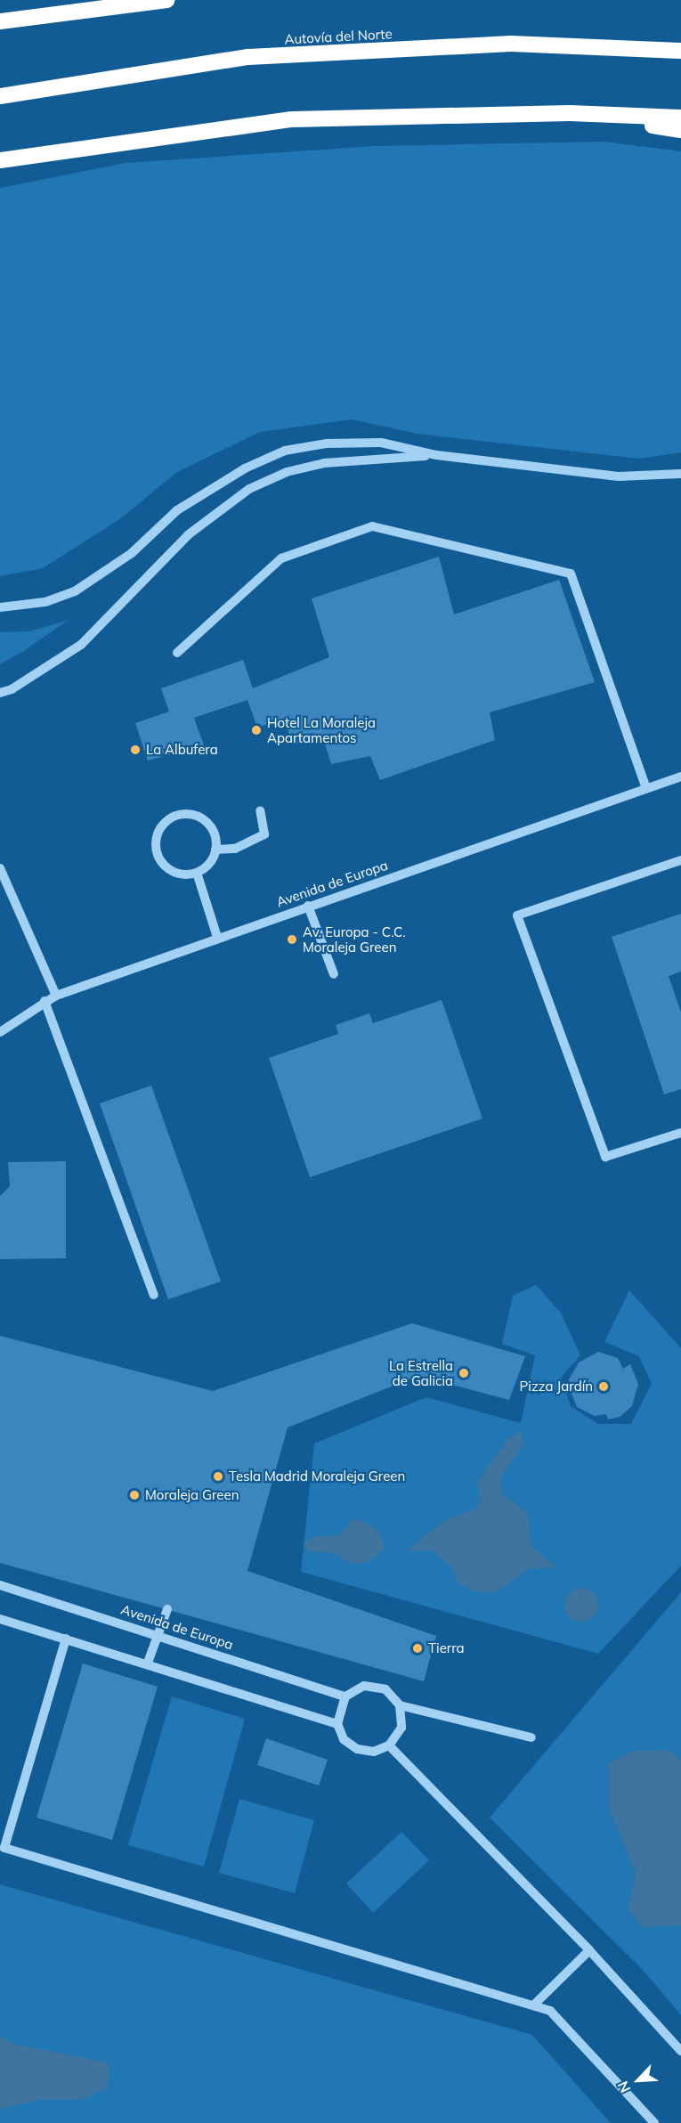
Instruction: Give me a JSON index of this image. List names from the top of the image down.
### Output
{
  "streets": {
    "highway": ["Autovía del Norte"],
    "street": ["Avenida de Europa"]
  },
  "places": [
    "Hotel La Moraleja Apartamentos",
    "La Albufera",
    "Av. Europa - C.C. Moraleja Green",
    "La Estrella de Galicia",
    "Pizza Jardín",
    "Tesla Madrid Moraleja Green",
    "Moraleja Green",
    "Tierra"
  ],
  "north": "bottom left"
}
